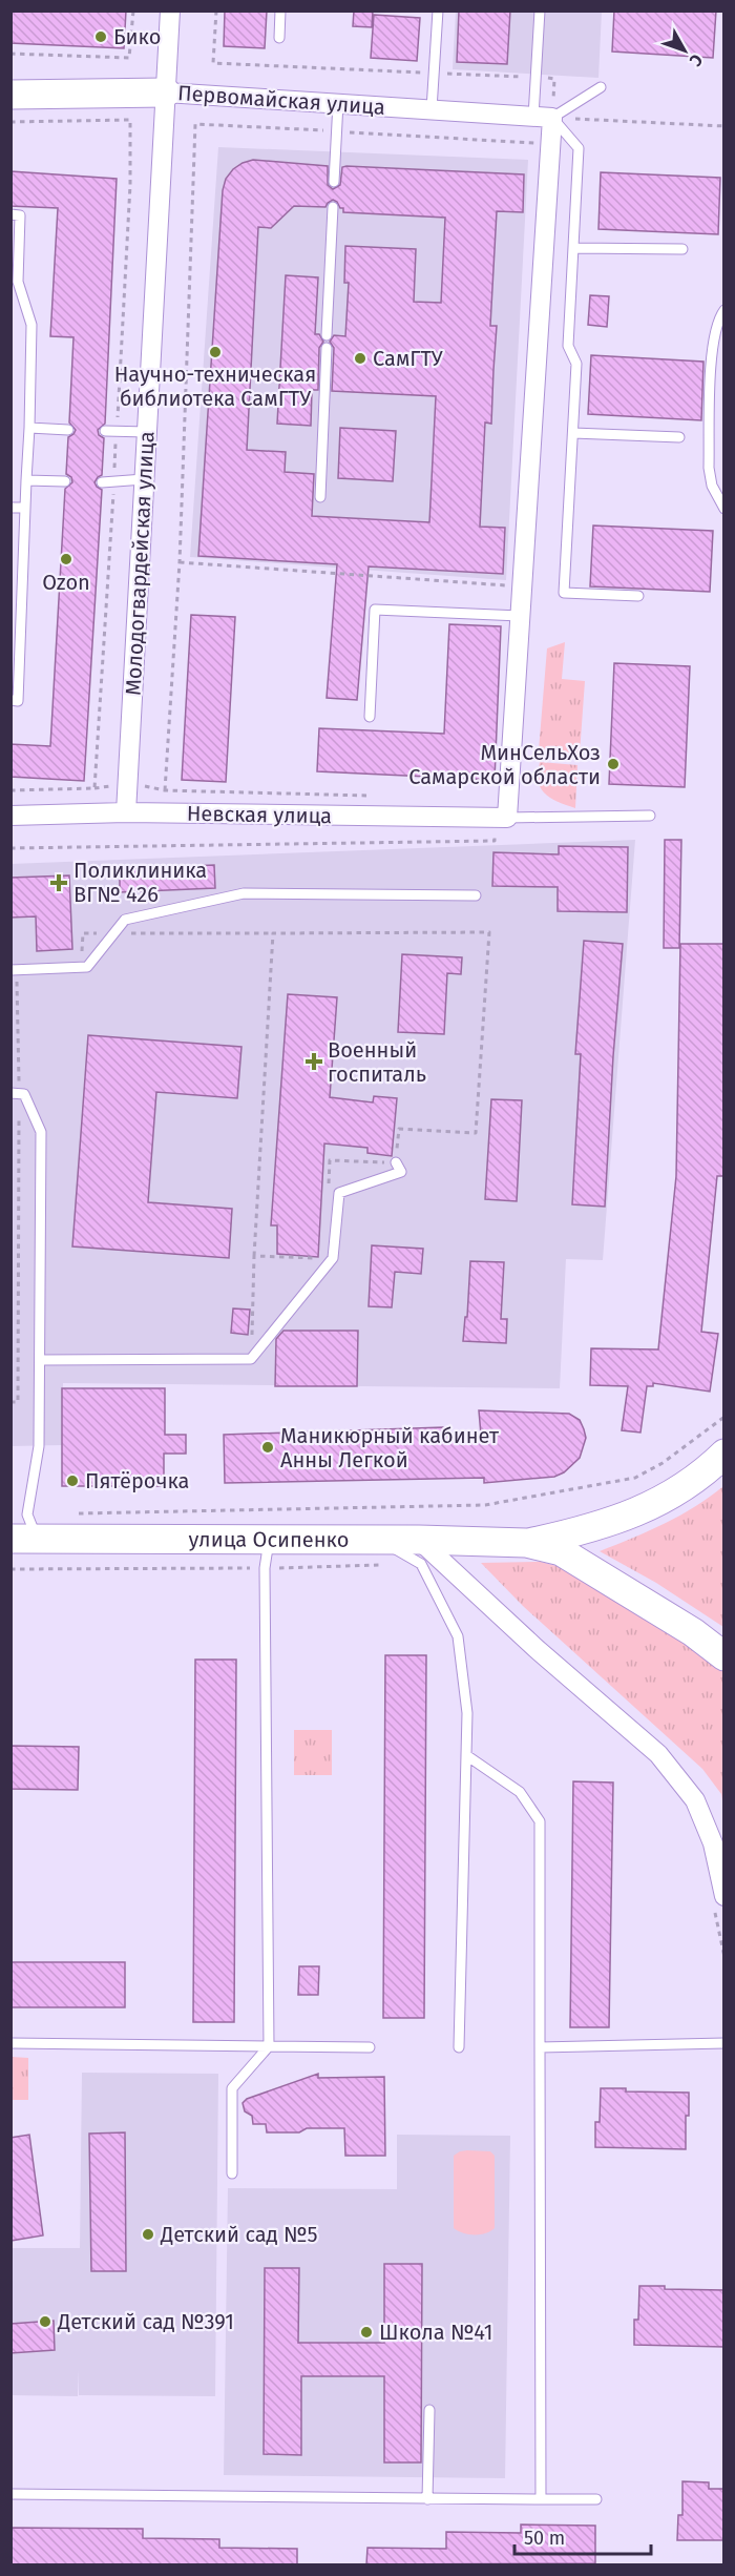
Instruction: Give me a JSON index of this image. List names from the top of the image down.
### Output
{
  "streets": {
    "main road": ["Первомайская улица", "улица Осипенко"],
    "street": ["Молодогвардейская улица", "Невская улица"]
  },
  "crossings": [
    ["Первомайская улица", "Молодогвардейская улица"],
    ["Молодогвардейская улица", "Невская улица"]
  ],
  "places": {
    "other": [
      "Бико",
      "Научно-техническая библиотека СамГТУ",
      "СамГТУ",
      "Ozon",
      "МинСельХоз Самарской области",
      "Маникюрный кабинет Анны Легкой",
      "Пятёрочка",
      "Детский сад №5",
      "Детский сад №391",
      "Школа №41"
    ],
    "health": ["Поликлиника ВГ№ 426", "Военный госпиталь"]
  },
  "scale_bar": "50 m",
  "north": "bottom right"
}
